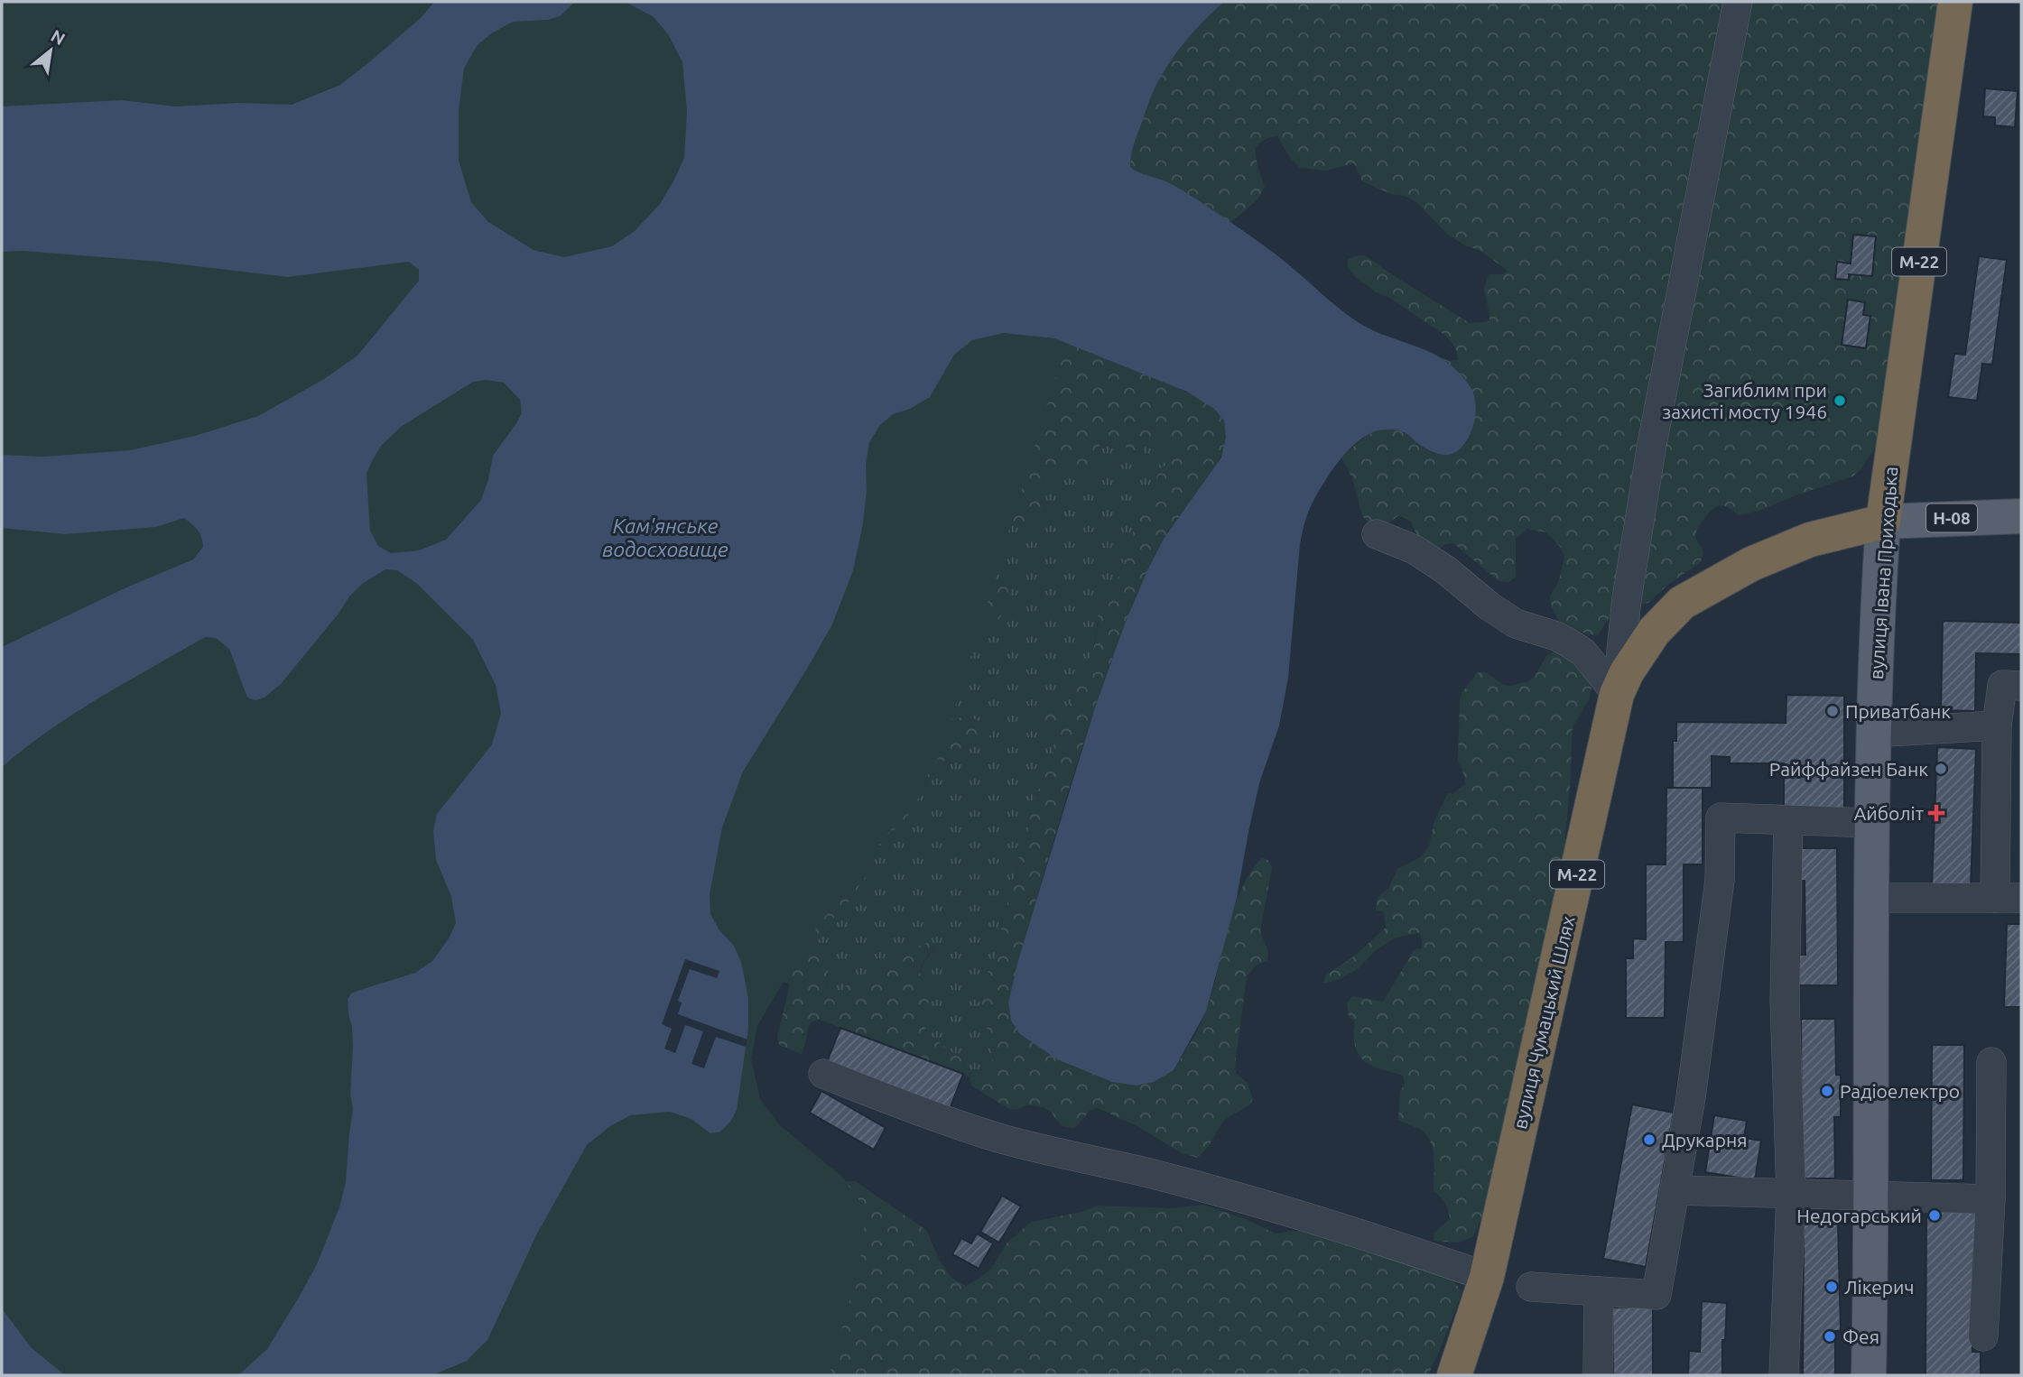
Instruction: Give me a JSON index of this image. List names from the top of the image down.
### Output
{
  "streets": {
    "highway": ["М-22", "вулиця Івана Приходька", "вулиця Чумацький Шлях"],
    "main road": ["Н-08"]
  },
  "crossings": [
    ["Н-08", "вулиця Івана Приходька"],
    ["Н-08", "вулиця Чумацький Шлях"],
    ["вулиця Івана Приходька", "вулиця Чумацький Шлях"]
  ],
  "water": ["Кам'янське водосховище"],
  "places": {
    "other": [
      "Загиблим при захисті мосту 1946",
      "Приватбанк",
      "Райффайзен Банк",
      "Радіоелектро",
      "Друкарня",
      "Недогарський",
      "Лікерич",
      "Фея"
    ],
    "health": ["Айболіт"]
  },
  "north": "top right"
}
